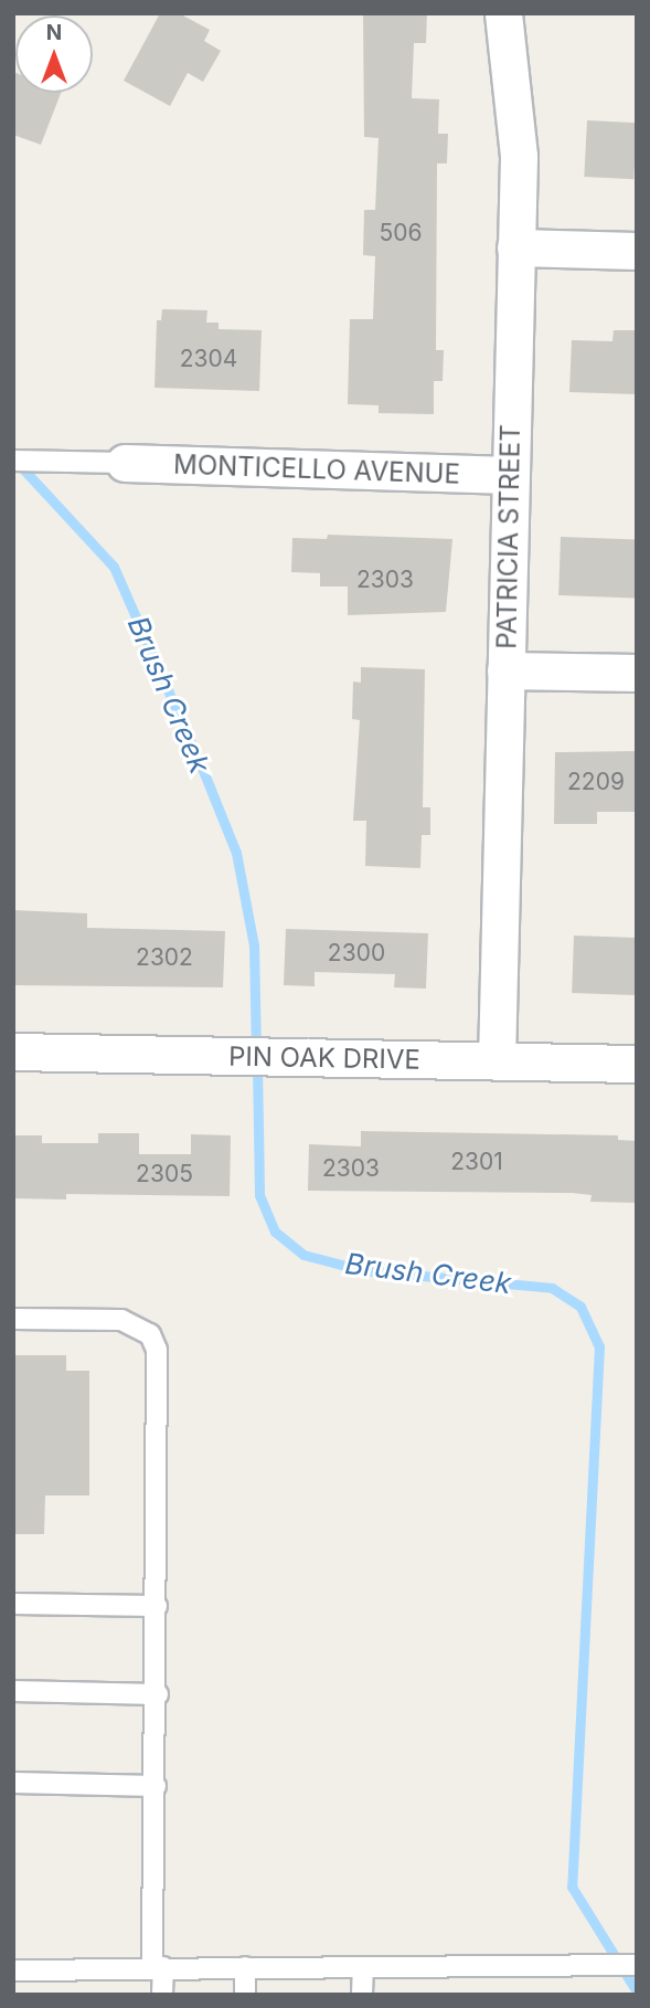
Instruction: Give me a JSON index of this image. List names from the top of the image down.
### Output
{
  "streets": {
    "street": ["MONTICELLO AVENUE", "PATRICIA STREET", "PIN OAK DRIVE"]
  },
  "crossings": [
    ["MONTICELLO AVENUE", "PATRICIA STREET"],
    ["PATRICIA STREET", "PIN OAK DRIVE"]
  ],
  "water": ["Brush Creek"],
  "house_numbers": [
    "506",
    "2304",
    "2303",
    "2209",
    "2300",
    "2302",
    "2301",
    "2303",
    "2305"
  ],
  "north": "top"
}
